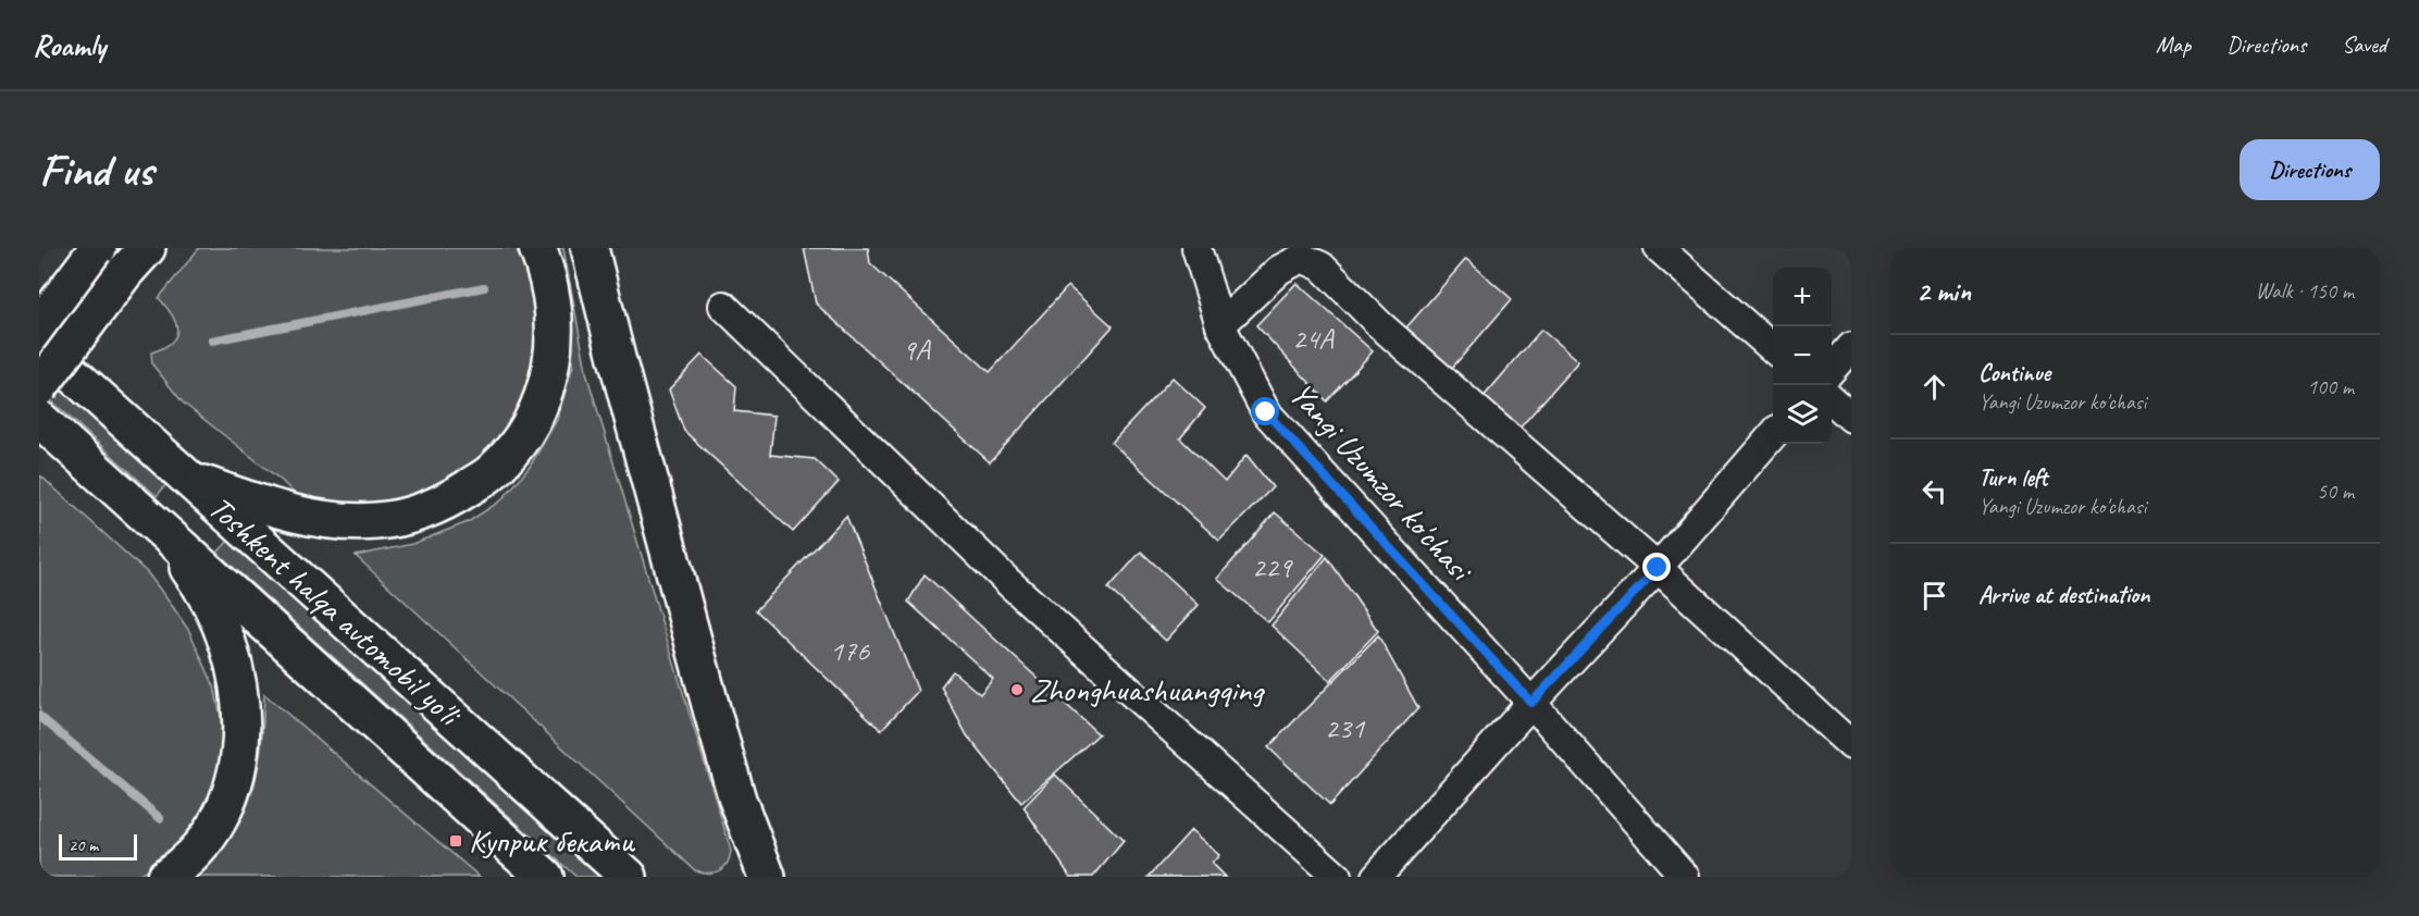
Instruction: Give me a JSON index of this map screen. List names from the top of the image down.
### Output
{
  "streets": {
    "main road": ["Toshkent halqa avtomobil yo'li"],
    "street": ["Yangi Uzumzor ko'chasi"]
  },
  "places": {
    "other": ["Zhonghuashuangqing"],
    "transit": ["Куприк бекати"]
  },
  "house_numbers": [
    "24A",
    "9A",
    "229",
    "176",
    "231"
  ],
  "scale_bar": "20 m",
  "page": {
    "header": "Roamly",
    "nav": ["Map", "Directions", "Saved"],
    "buttons": "Directions",
    "title": "Find us",
    "heading": ["2 min", "Walk · 150 m"],
    "map_buttons": ["+", "−"],
    "list": [
      ["Continue", "Yangi Uzumzor ko'chasi", "100 m"],
      ["Turn left", "Yangi Uzumzor ko'chasi", "50 m"],
      "Arrive at destination"
    ],
    "scale": "20 m"
  }
}
